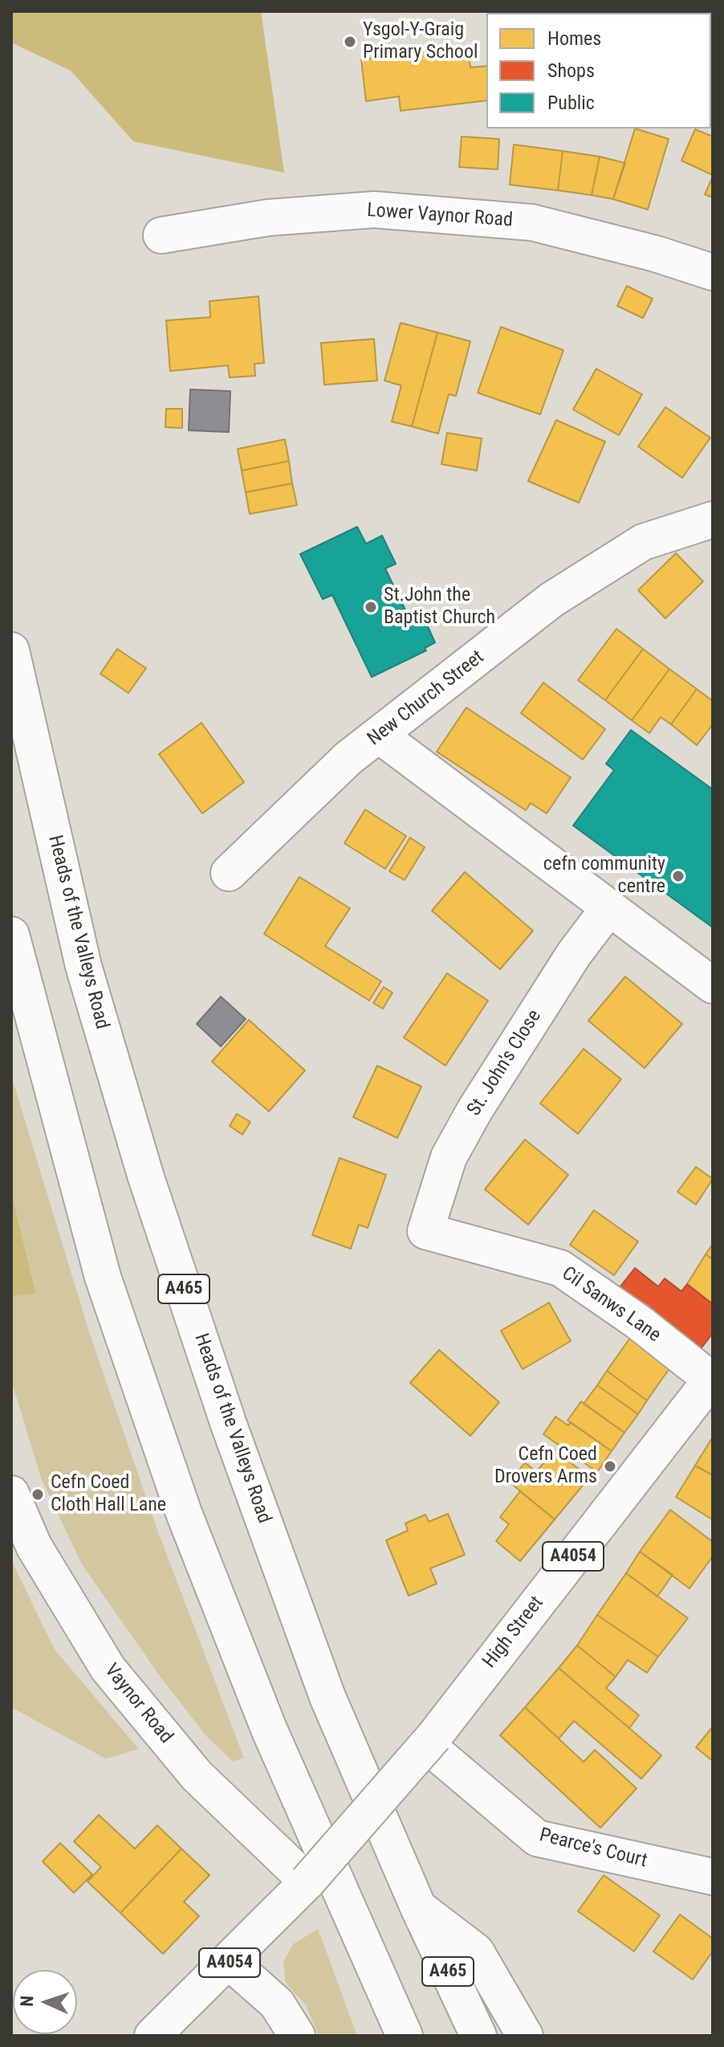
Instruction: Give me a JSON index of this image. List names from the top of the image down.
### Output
{
  "streets": {
    "main road": [
      "Lower Vaynor Road",
      "New Church Street",
      "Heads of the Valleys Road",
      "St. John's Close",
      "A465",
      "Cil Sanws Lane",
      "A4054",
      "High Street",
      "Vaynor Road",
      "Pearce's Court"
    ]
  },
  "crossings": [
    ["St. John's Close", "Cil Sanws Lane"],
    ["Cil Sanws Lane", "High Street"],
    ["A4054", "High Street"],
    ["A4054", "Vaynor Road"],
    ["High Street", "Vaynor Road"],
    ["High Street", "Pearce's Court"]
  ],
  "places": [
    "Ysgol-Y-Graig Primary School",
    "St.John the Baptist Church",
    "cefn community centre",
    "Cefn Coed Drovers Arms",
    "Cefn Coed Cloth Hall Lane"
  ],
  "legend": ["Homes", "Shops", "Public"],
  "north": "left"
}
